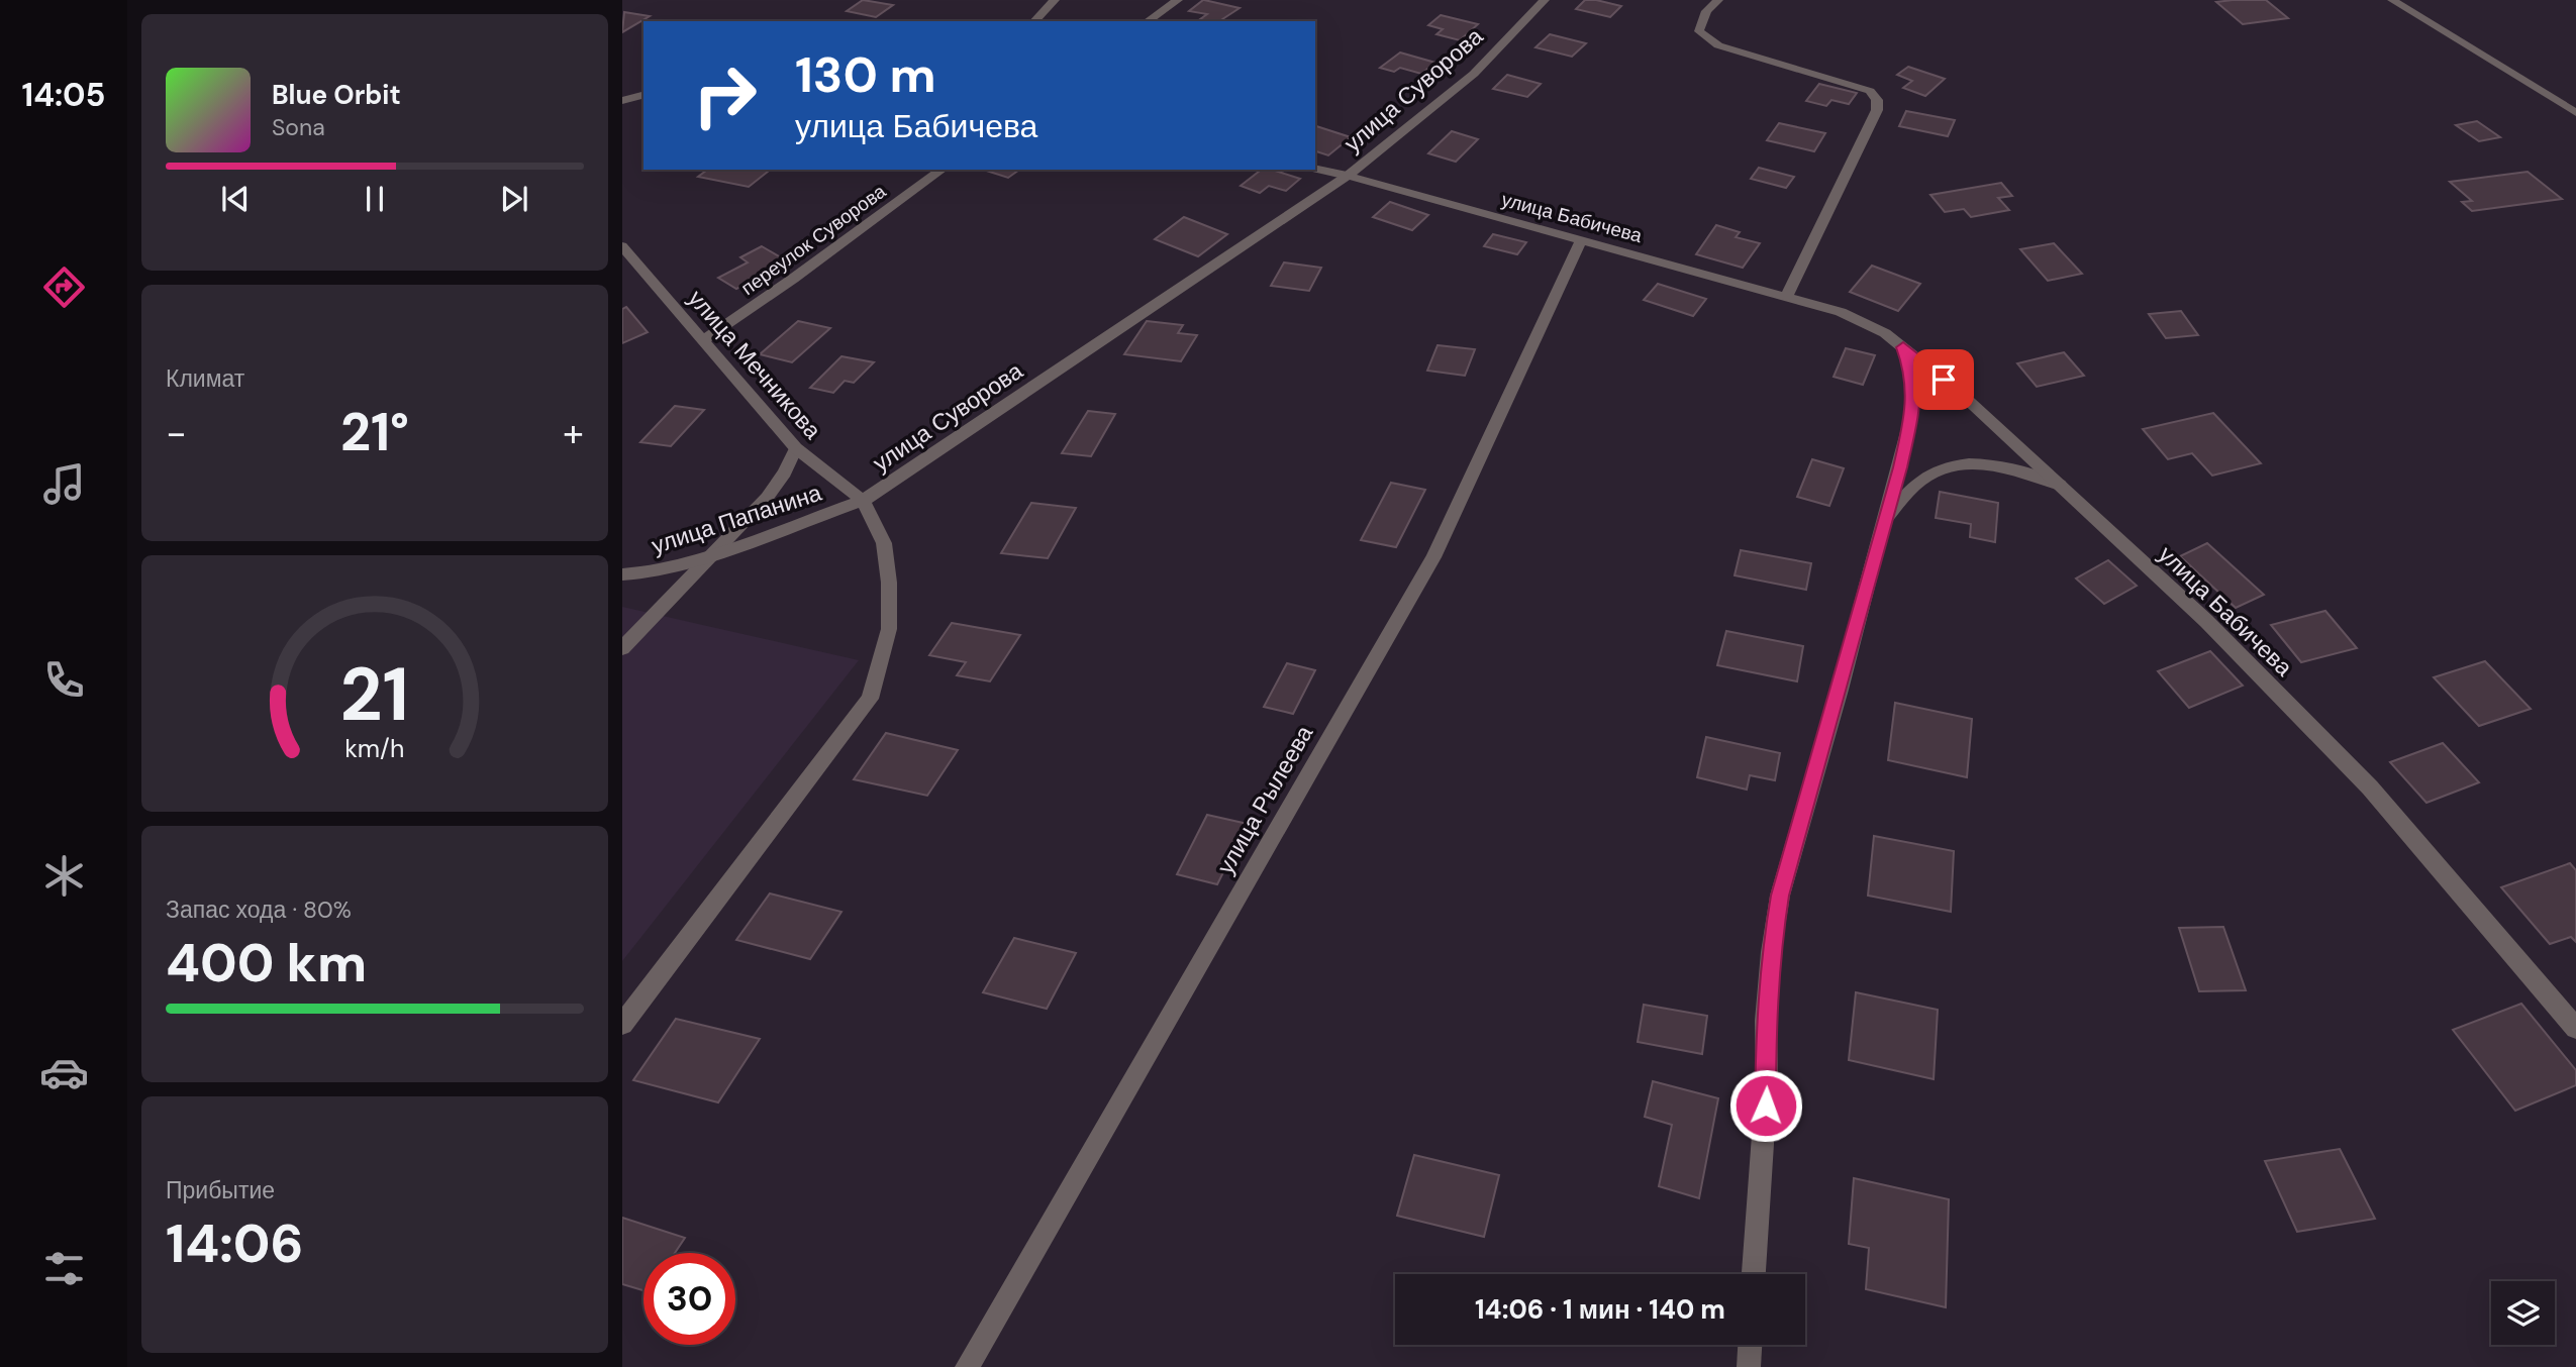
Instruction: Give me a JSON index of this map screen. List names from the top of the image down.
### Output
{
  "streets": {
    "street": [
      "улица Суворова",
      "улица Бабичева",
      "переулок Суворова",
      "улица Мечникова",
      "улица Папанина",
      "улица Рылеева"
    ]
  },
  "crossings": [
    ["улица Суворова", "улица Бабичева"],
    ["улица Суворова", "улица Мечникова"],
    ["улица Суворова", "улица Папанина"],
    ["улица Бабичева", "улица Рылеева"],
    ["переулок Суворова", "улица Мечникова"],
    ["улица Мечникова", "улица Папанина"]
  ],
  "page": {
    "tabs": "14:05",
    "turn": ["130 m", "улица Бабичева"],
    "song": ["Blue Orbit", "Sona"],
    "tile": [
      "Климат",
      ["Запас хода · 80%", "400 km"],
      ["Прибытие", "14:06"]
    ],
    "heat": ["−", "21°", "+"],
    "limit": "30",
    "trip": "14:06 · 1 мин · 140 m",
    "gauge": ["21", "km/h"]
  }
}
